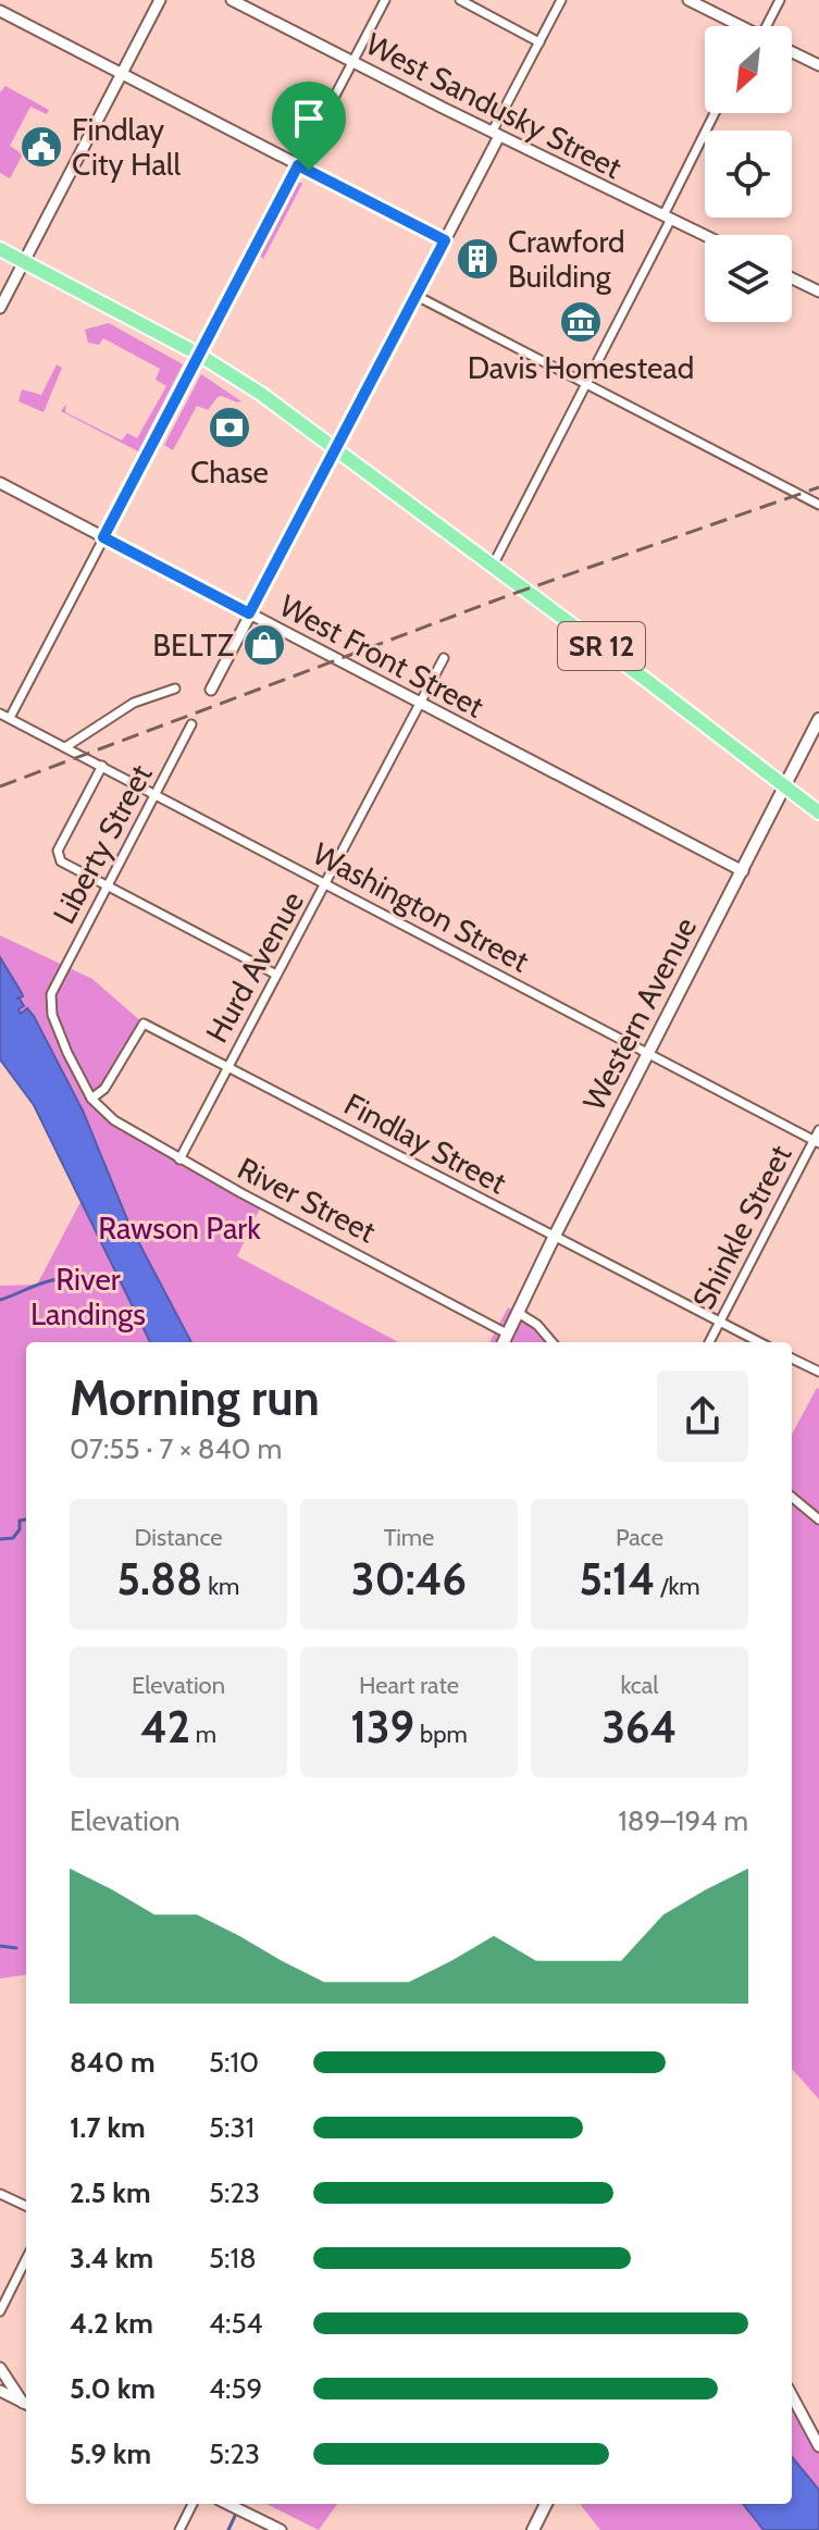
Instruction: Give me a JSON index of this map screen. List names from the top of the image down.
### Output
{
  "streets": {
    "highway": ["SR 12"],
    "main road": ["Western Avenue"],
    "street": [
      "West Sandusky Street",
      "West Front Street",
      "Liberty Street",
      "Washington Street",
      "Hurd Avenue",
      "Findlay Street",
      "River Street",
      "Shinkle Street"
    ]
  },
  "crossings": [
    ["SR 12", "Western Avenue"],
    ["West Front Street", "Hurd Avenue"],
    ["West Front Street", "Western Avenue"],
    ["Liberty Street", "Washington Street"],
    ["Liberty Street", "Findlay Street"],
    ["Liberty Street", "River Street"],
    ["Washington Street", "Hurd Avenue"],
    ["Washington Street", "Western Avenue"],
    ["Washington Street", "Shinkle Street"],
    ["Hurd Avenue", "Findlay Street"],
    ["Hurd Avenue", "River Street"],
    ["Western Avenue", "Findlay Street"],
    ["Western Avenue", "River Street"],
    ["Findlay Street", "River Street"],
    ["Findlay Street", "Shinkle Street"]
  ],
  "parks": ["Rawson Park", "River Landings"],
  "places": {
    "public building": ["Findlay City Hall"],
    "building": ["Crawford Building"],
    "museum": ["Davis Homestead"],
    "bank": ["Chase"],
    "shop": ["BELTZ"]
  },
  "north": "bottom left",
  "page": {
    "heading": ["Morning run", "07:55 · 7 × 840 m"],
    "stats": [
      ["Distance", "5.88 km"],
      ["Time", "30:46"],
      ["Pace", "5:14 /km"],
      ["Elevation", "42 m"],
      ["Heart rate", "139 bpm"],
      ["kcal", "364"]
    ],
    "chart": ["Elevation", "189–194 m"],
    "list": [
      {
        "name": "840 m",
        "note": "5:10"
      },
      {
        "name": "1.7 km",
        "note": "5:31"
      },
      {
        "name": "2.5 km",
        "note": "5:23"
      },
      {
        "name": "3.4 km",
        "note": "5:18"
      },
      {
        "name": "4.2 km",
        "note": "4:54"
      },
      {
        "name": "5.0 km",
        "note": "4:59"
      },
      {
        "name": "5.9 km",
        "note": "5:23"
      }
    ]
  }
}
